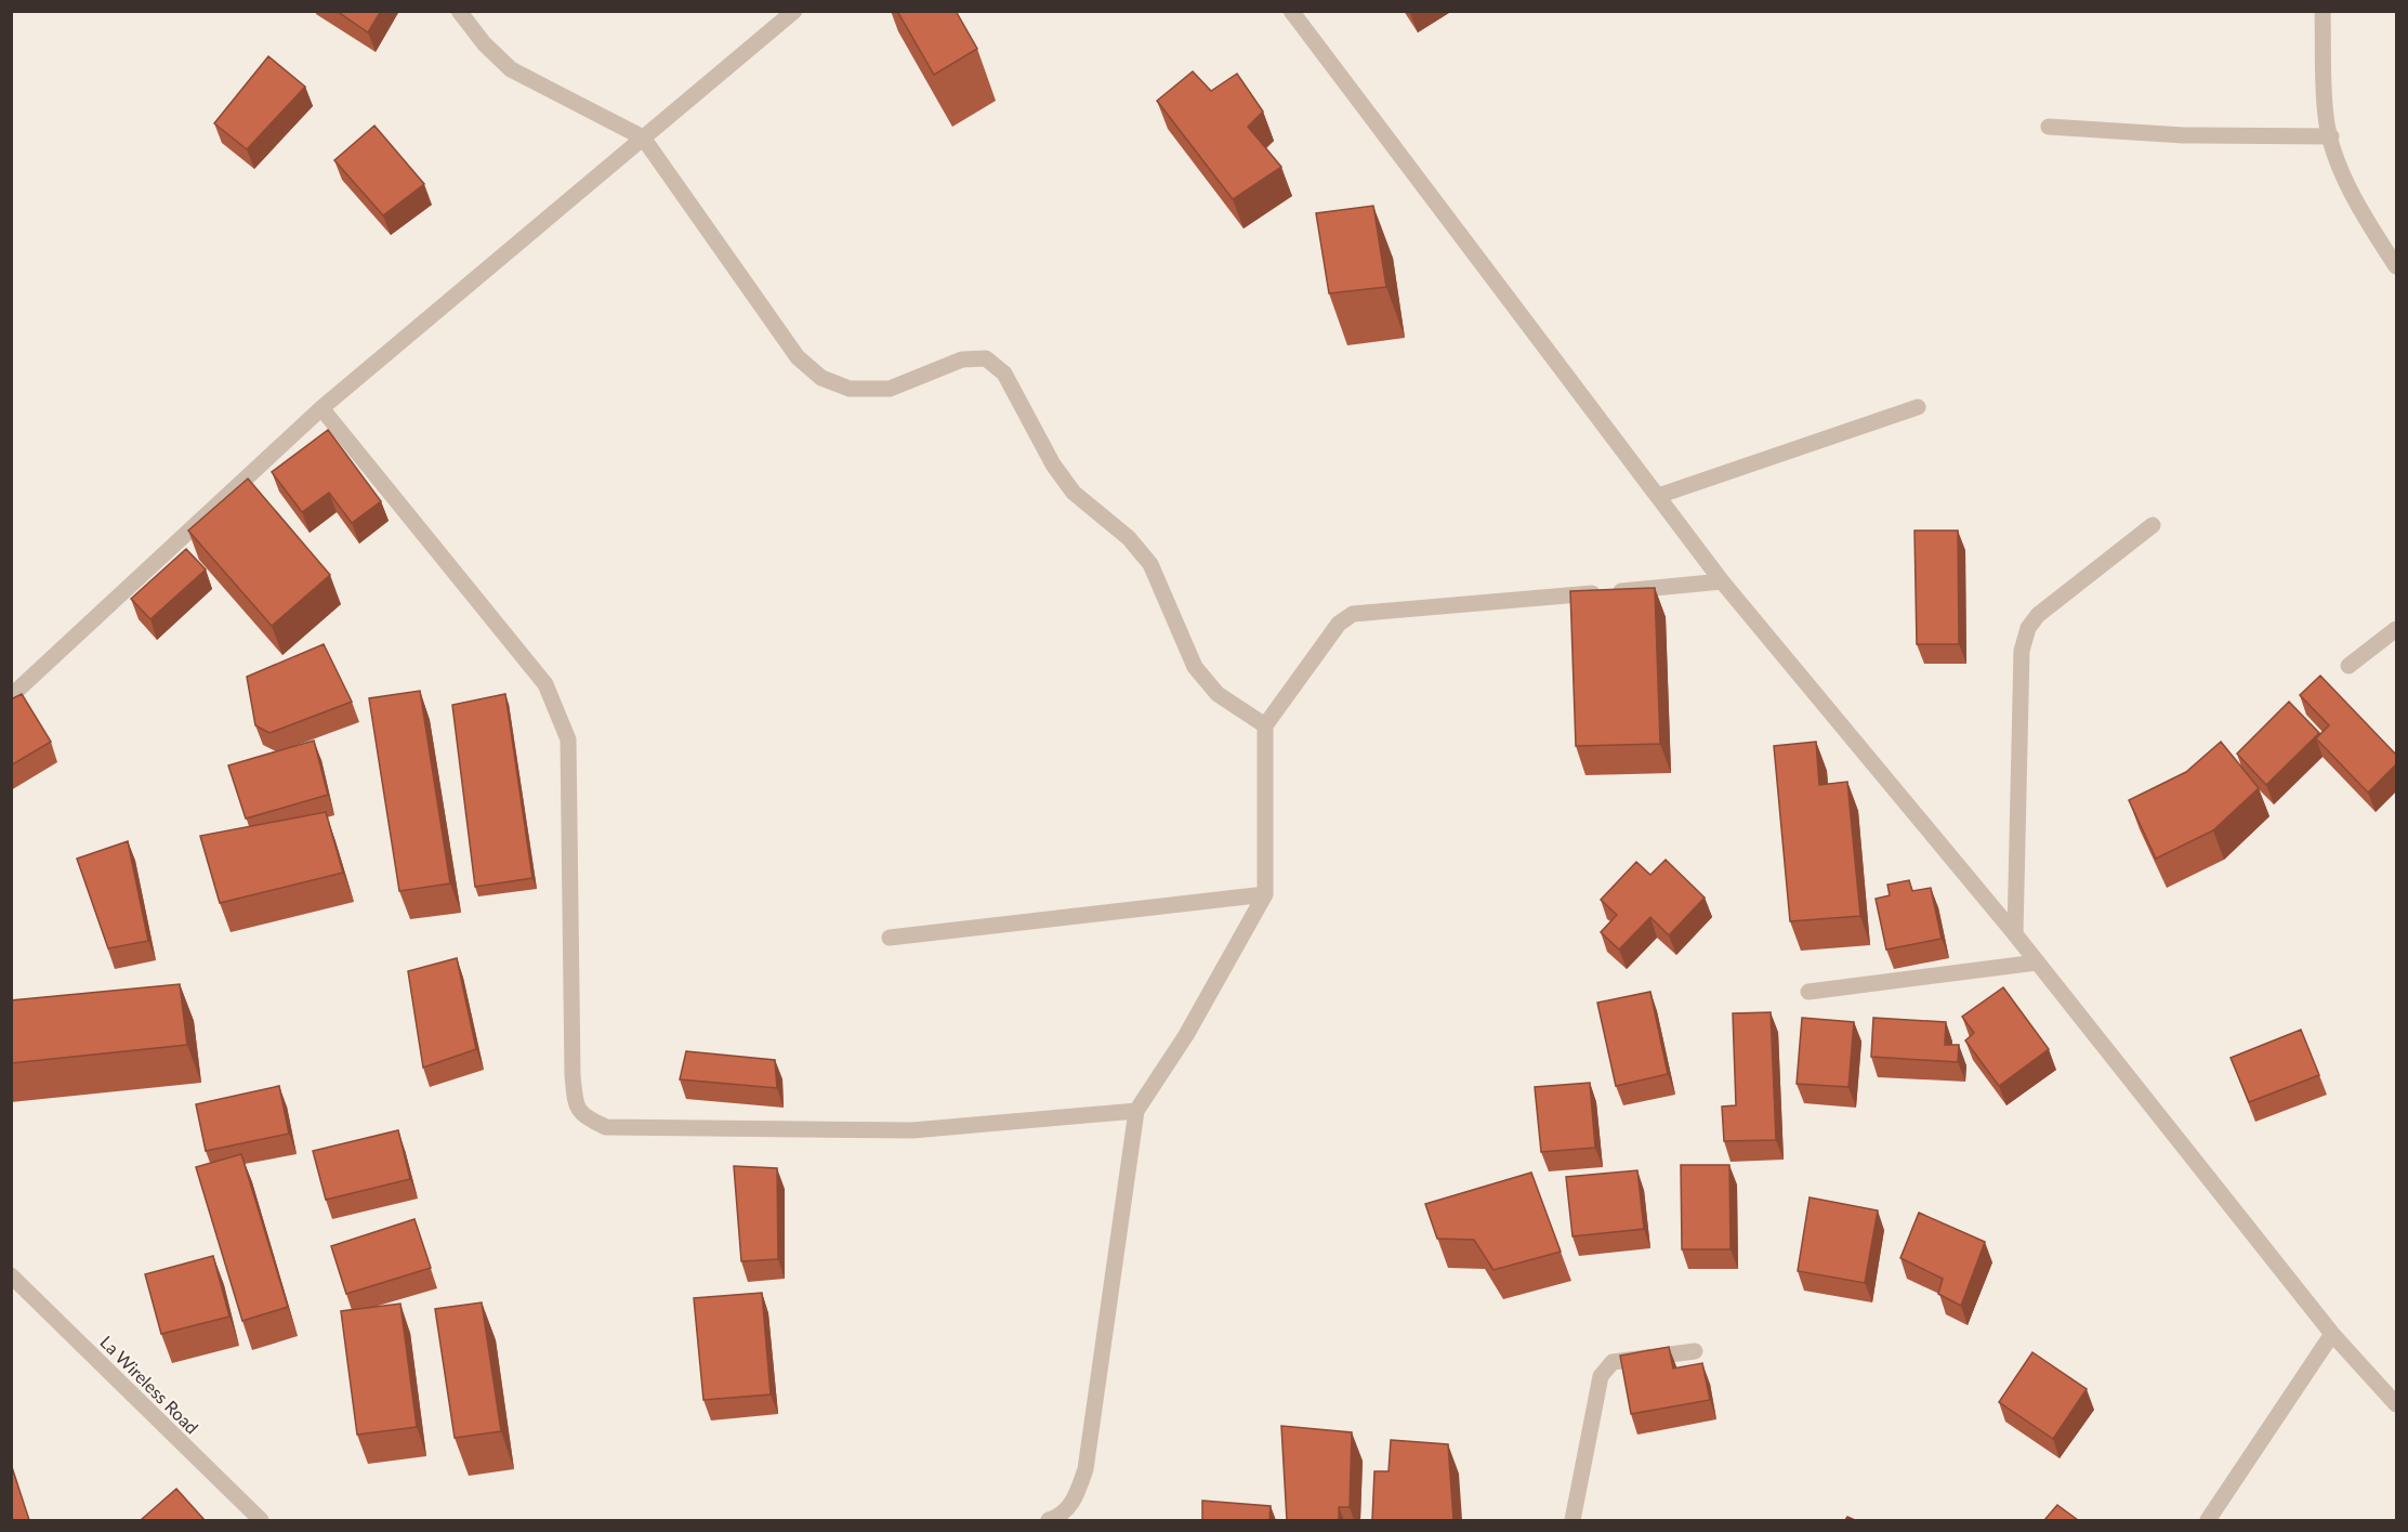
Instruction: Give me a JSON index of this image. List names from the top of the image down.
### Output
{
  "streets": {
    "street": ["La Wireless Road"]
  }
}
